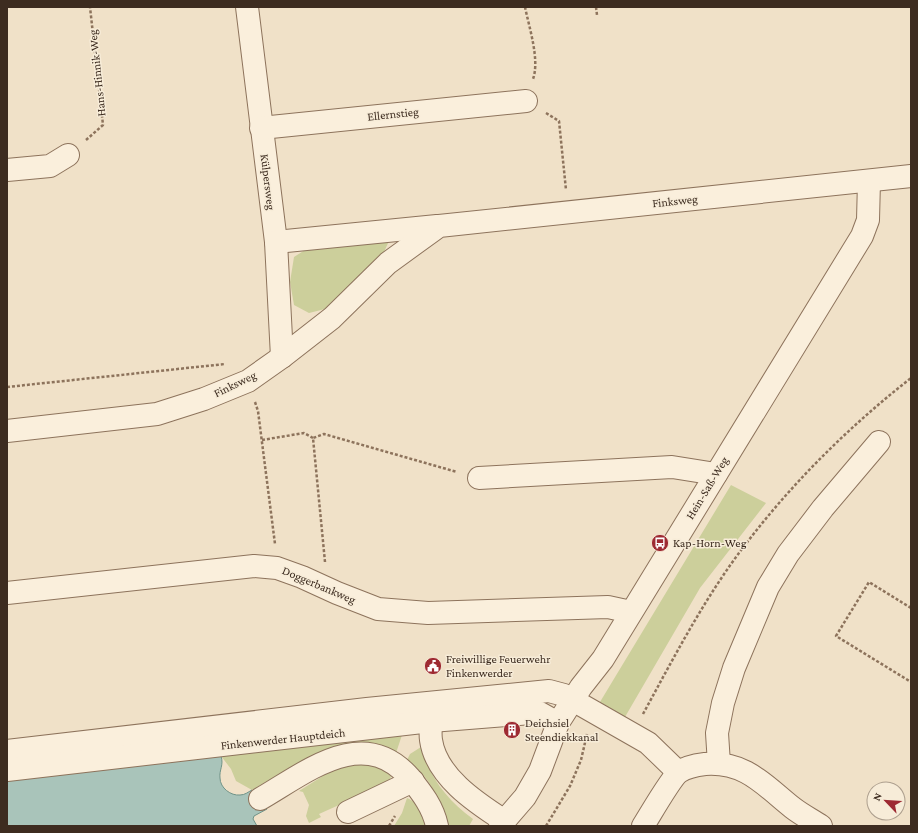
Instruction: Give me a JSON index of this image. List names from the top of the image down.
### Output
{
  "streets": {
    "street": [
      "Ellernstieg",
      "Külpersweg",
      "Finksweg",
      "Hein-Saß-Weg",
      "Doggerbankweg",
      "Finkenwerder Hauptdeich"
    ],
    "path": ["Hans-Hinnik-Weg"]
  },
  "crossings": [
    ["Ellernstieg", "Külpersweg"],
    ["Külpersweg", "Finksweg"],
    ["Finksweg", "Hein-Saß-Weg"],
    ["Hein-Saß-Weg", "Doggerbankweg"],
    ["Hein-Saß-Weg", "Finkenwerder Hauptdeich"]
  ],
  "places": {
    "bus stop": ["Kap-Horn-Weg"],
    "public building": ["Freiwillige Feuerwehr Finkenwerder"],
    "building": ["Deichsiel Steendiekkanal"]
  },
  "north": "top left"
}
